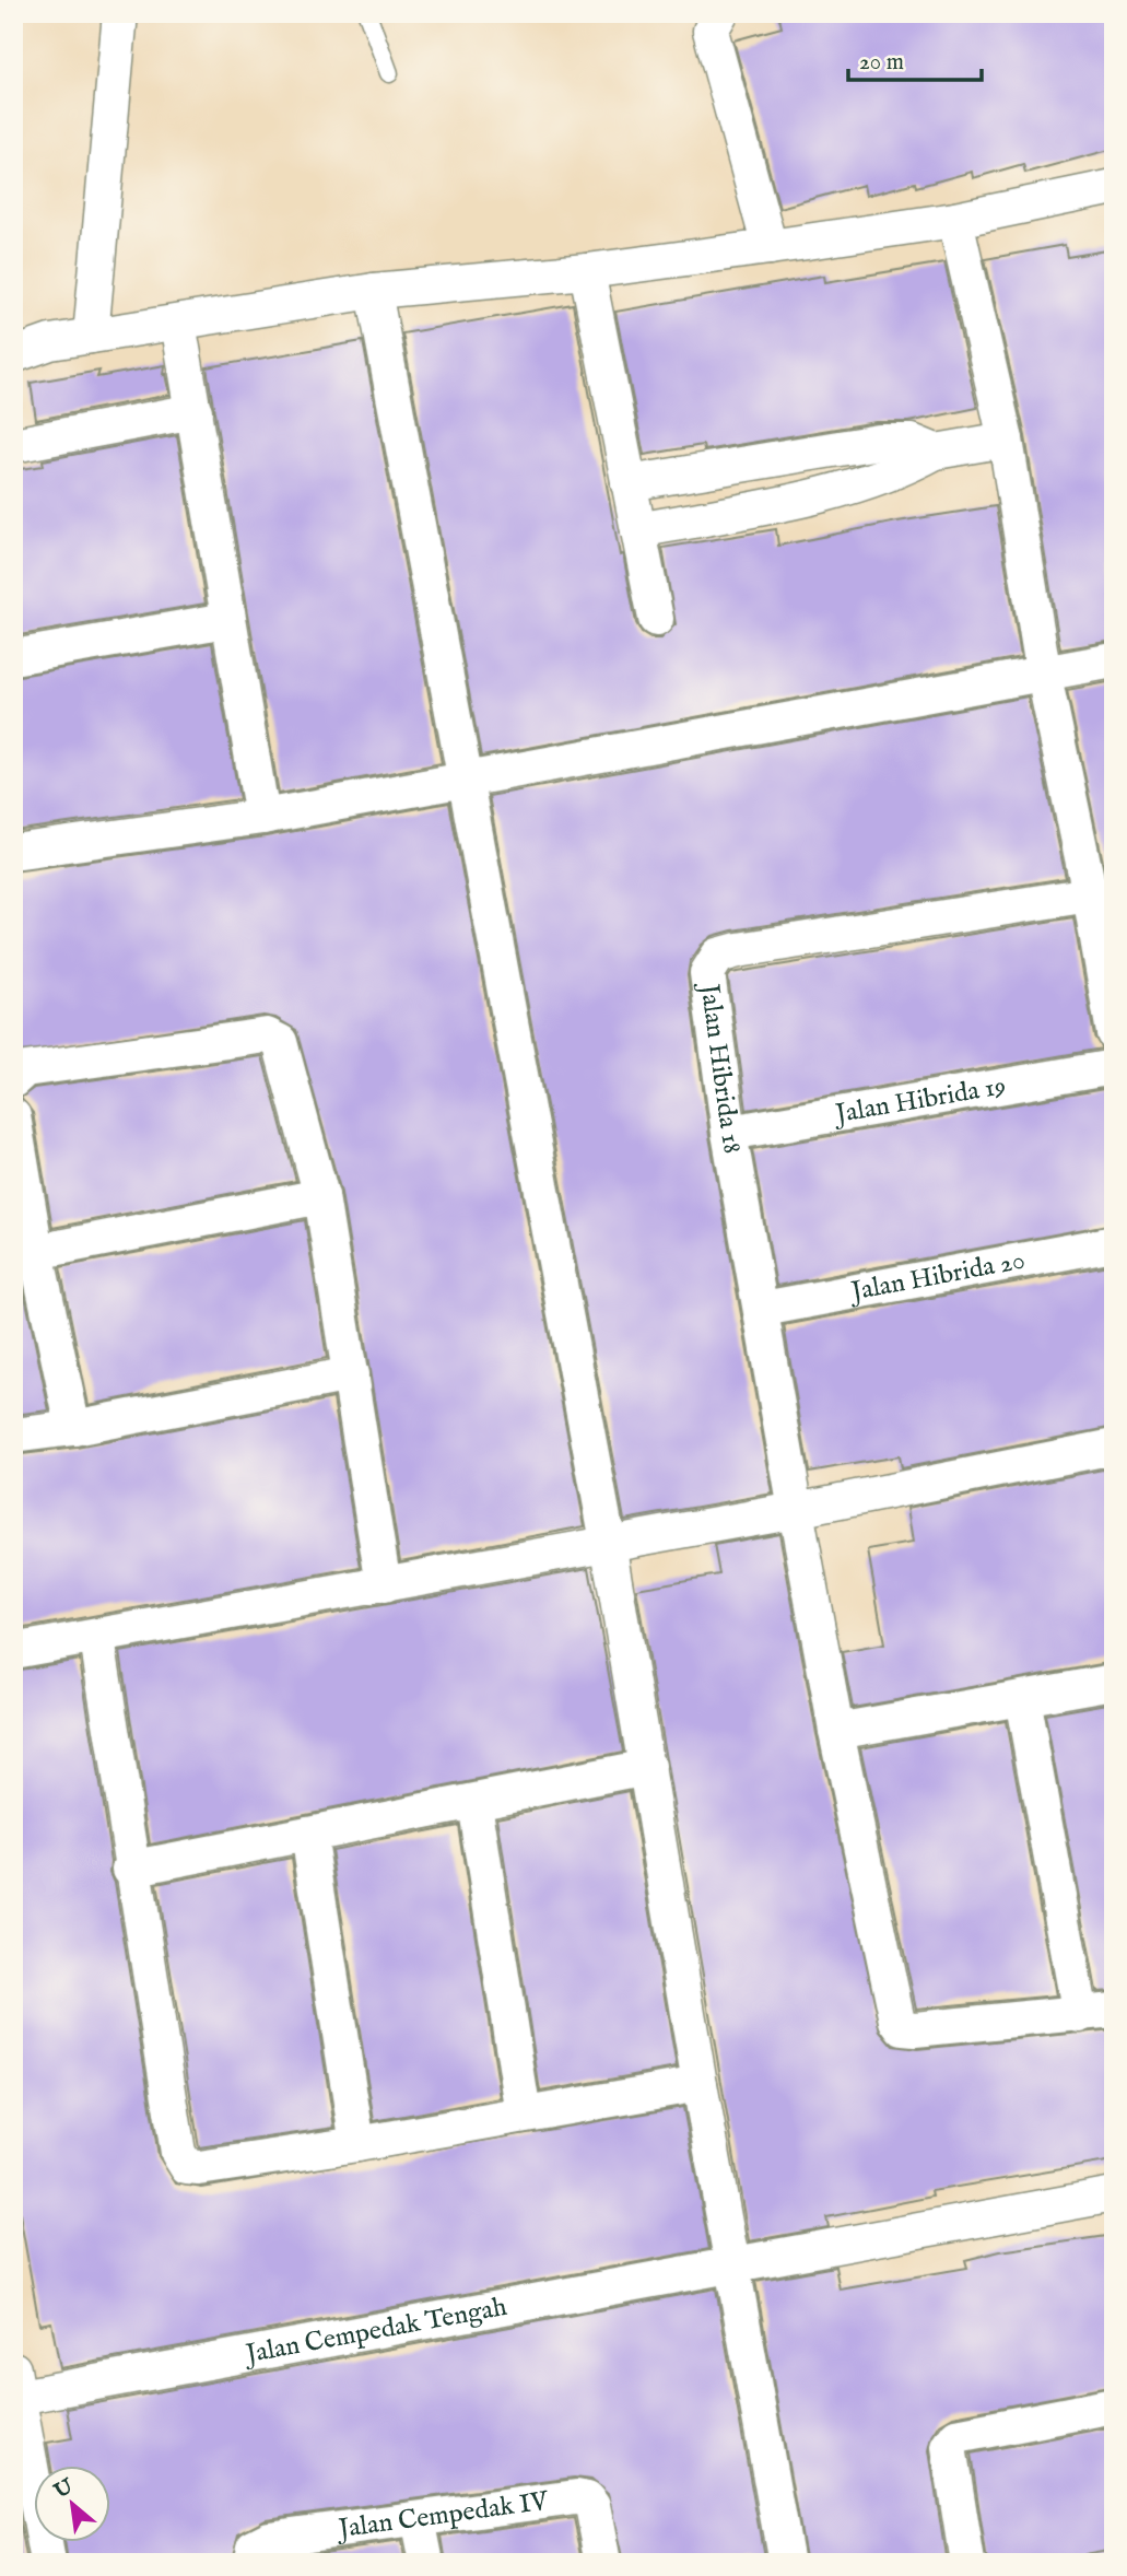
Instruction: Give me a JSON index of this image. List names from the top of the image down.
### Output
{
  "streets": {
    "street": [
      "Jalan Hibrida 18",
      "Jalan Hibrida 19",
      "Jalan Hibrida 20",
      "Jalan Cempedak Tengah",
      "Jalan Cempedak IV"
    ]
  },
  "crossings": [
    ["Jalan Hibrida 18", "Jalan Hibrida 19"],
    ["Jalan Hibrida 18", "Jalan Hibrida 20"]
  ],
  "scale_bar": "20 m",
  "north": "top left"
}
